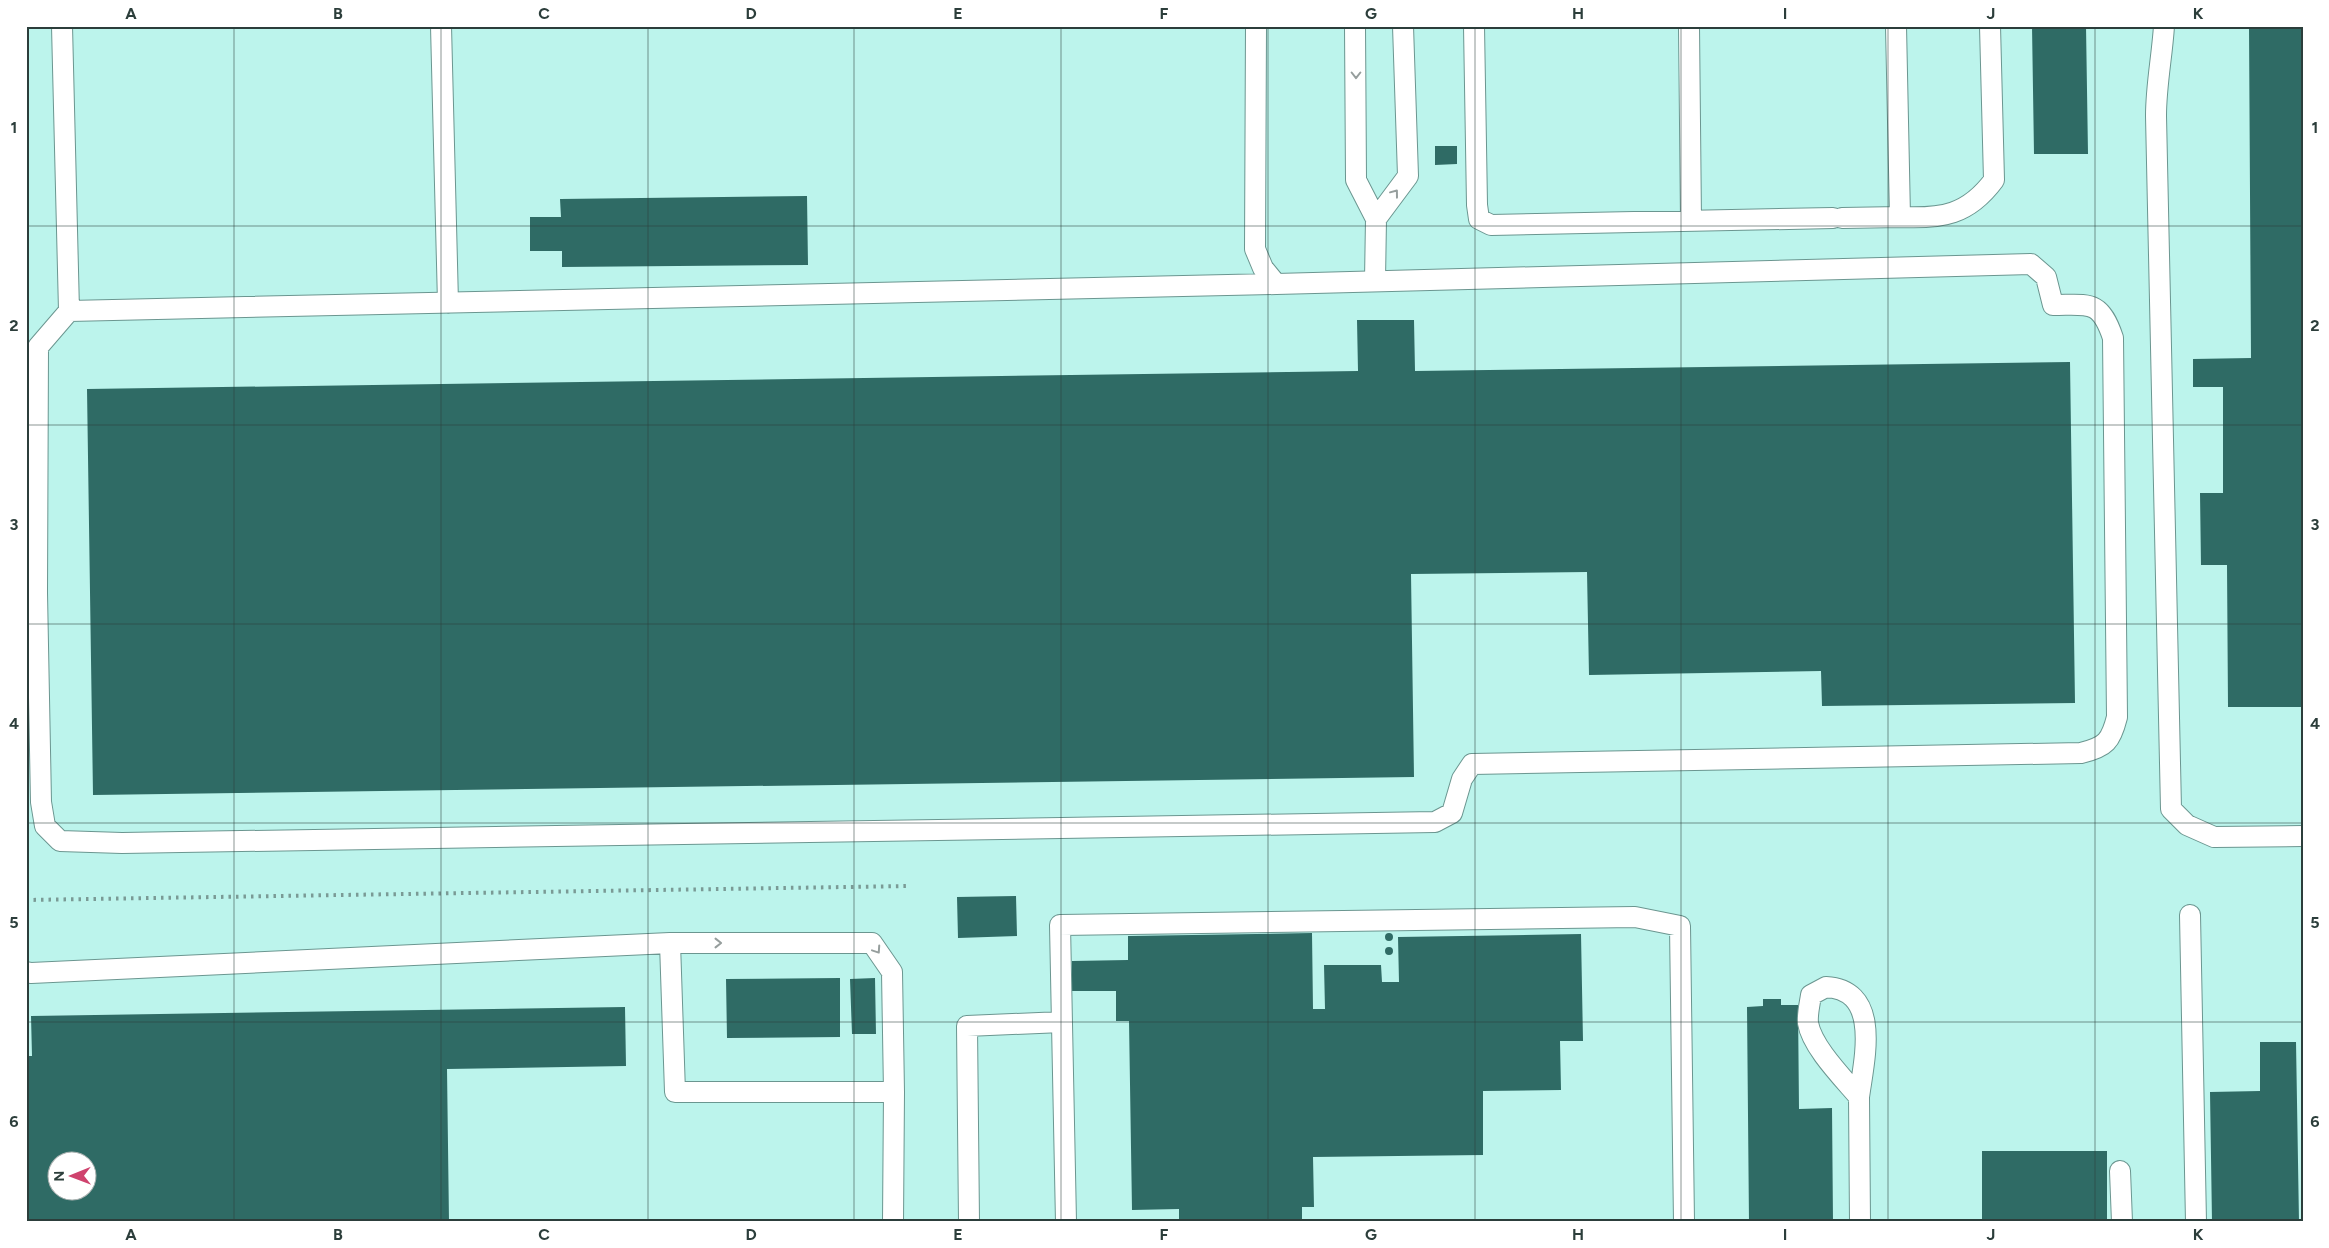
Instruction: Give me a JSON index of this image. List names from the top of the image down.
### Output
{
  "north": "left",
  "grid": {
    "columns": [
      "A",
      "B",
      "C",
      "D",
      "E",
      "F",
      "G",
      "H",
      "I",
      "J",
      "K"
    ],
    "rows": [
      "1",
      "2",
      "3",
      "4",
      "5",
      "6"
    ]
  }
}
